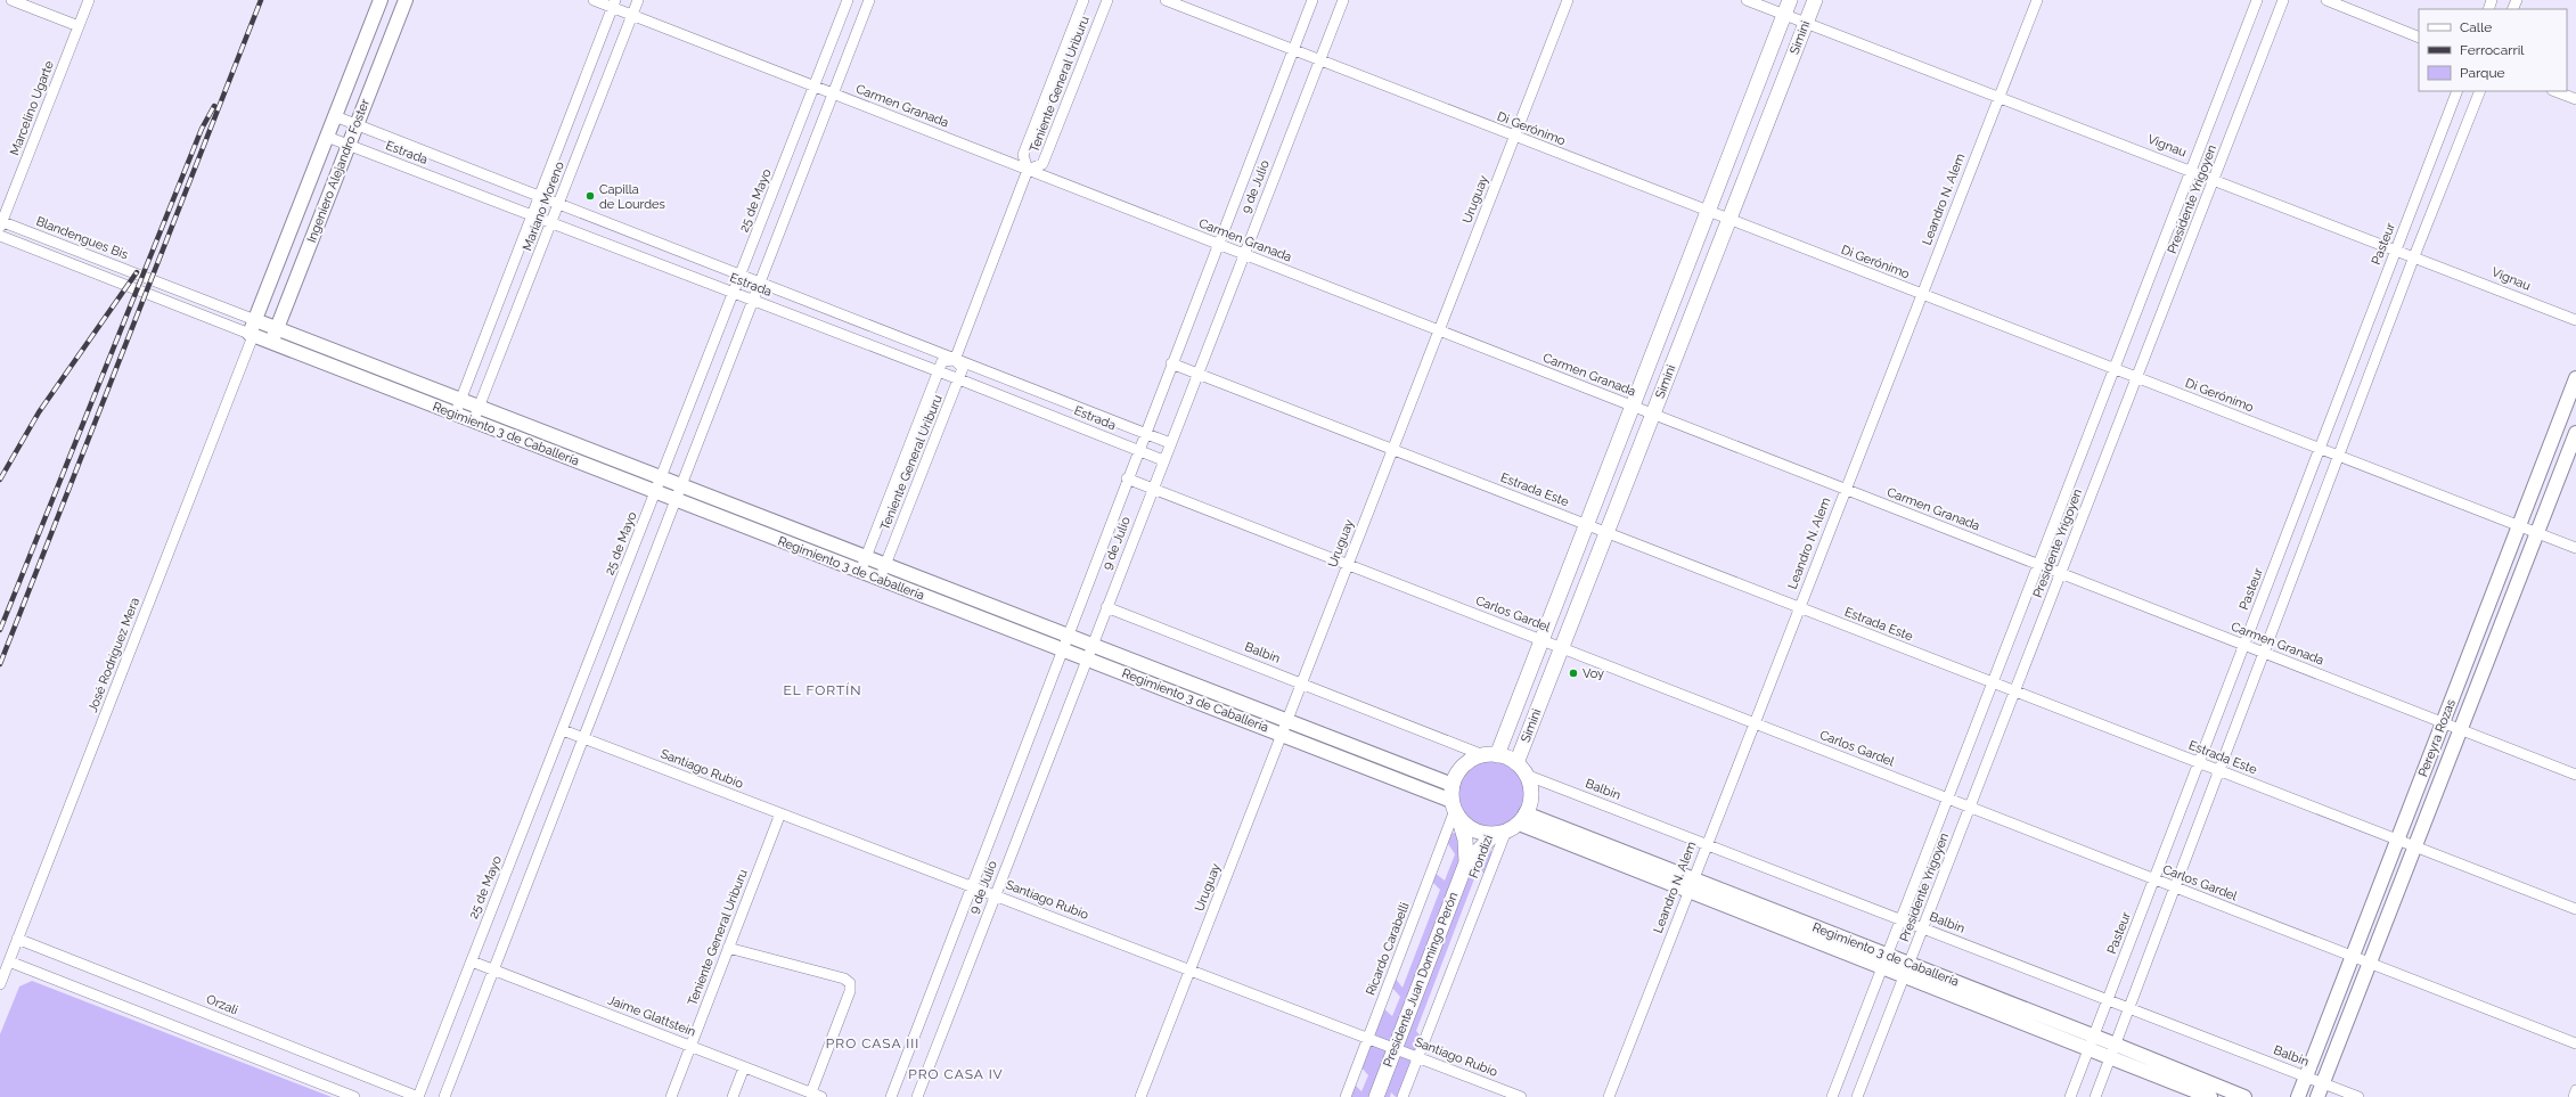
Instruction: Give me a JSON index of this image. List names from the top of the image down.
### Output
{
  "streets": {
    "main road": ["Simini", "Presidente Juan Domingo Perón"],
    "street": [
      "Teniente General Uriburu",
      "Carmen Granada",
      "Marcelino Ugarte",
      "Di Gerónimo",
      "Vignau",
      "Estrada",
      "Ingeniero Alejandro Foster",
      "9 de Julio",
      "Uruguay",
      "Leandro N. Alem",
      "Presidente Yrigoyen",
      "25 de Mayo",
      "Mariano Moreno",
      "Blandengues Bis",
      "Pasteur",
      "Regimiento 3 de Caballería",
      "Estrada Este",
      "Carlos Gardel",
      "Balbin",
      "José Rodríguez Mera",
      "Pereyra Rozas",
      "Santiago Rubio",
      "Frondizi",
      "Ricardo Carabelli",
      "Orzali",
      "Jaime Glattstein"
    ]
  },
  "crossings": [
    ["Simini", "Carmen Granada"],
    ["Simini", "Di Gerónimo"],
    ["Simini", "Vignau"],
    ["Simini", "Regimiento 3 de Caballería"],
    ["Simini", "Estrada Este"],
    ["Simini", "Carlos Gardel"],
    ["Simini", "Balbin"],
    ["Simini", "Frondizi"],
    ["Simini", "Ricardo Carabelli"],
    ["Simini", "Presidente Juan Domingo Perón"],
    ["Teniente General Uriburu", "Carmen Granada"],
    ["Teniente General Uriburu", "Estrada"],
    ["Teniente General Uriburu", "Regimiento 3 de Caballería"],
    ["Teniente General Uriburu", "Santiago Rubio"],
    ["Teniente General Uriburu", "Jaime Glattstein"],
    ["Carmen Granada", "9 de Julio"],
    ["Carmen Granada", "Uruguay"],
    ["Carmen Granada", "Leandro N. Alem"],
    ["Carmen Granada", "Presidente Yrigoyen"],
    ["Carmen Granada", "25 de Mayo"],
    ["Carmen Granada", "Mariano Moreno"],
    ["Carmen Granada", "Pasteur"],
    ["Carmen Granada", "Pereyra Rozas"],
    ["Marcelino Ugarte", "Blandengues Bis"],
    ["Di Gerónimo", "9 de Julio"],
    ["Di Gerónimo", "Uruguay"],
    ["Di Gerónimo", "Leandro N. Alem"],
    ["Di Gerónimo", "Presidente Yrigoyen"],
    ["Di Gerónimo", "Pasteur"],
    ["Di Gerónimo", "Pereyra Rozas"],
    ["Vignau", "Leandro N. Alem"],
    ["Vignau", "Presidente Yrigoyen"],
    ["Vignau", "Pasteur"],
    ["Estrada", "Ingeniero Alejandro Foster"],
    ["Estrada", "9 de Julio"],
    ["Estrada", "25 de Mayo"],
    ["Estrada", "Mariano Moreno"],
    ["Ingeniero Alejandro Foster", "Blandengues Bis"],
    ["Ingeniero Alejandro Foster", "Regimiento 3 de Caballería"],
    ["Ingeniero Alejandro Foster", "José Rodríguez Mera"],
    ["9 de Julio", "Regimiento 3 de Caballería"],
    ["9 de Julio", "Estrada Este"],
    ["9 de Julio", "Carlos Gardel"],
    ["9 de Julio", "Balbin"],
    ["9 de Julio", "Santiago Rubio"],
    ["Uruguay", "Regimiento 3 de Caballería"],
    ["Uruguay", "Estrada Este"],
    ["Uruguay", "Carlos Gardel"],
    ["Uruguay", "Balbin"],
    ["Uruguay", "Santiago Rubio"],
    ["Leandro N. Alem", "Regimiento 3 de Caballería"],
    ["Leandro N. Alem", "Estrada Este"],
    ["Leandro N. Alem", "Carlos Gardel"],
    ["Leandro N. Alem", "Balbin"],
    ["Presidente Yrigoyen", "Regimiento 3 de Caballería"],
    ["Presidente Yrigoyen", "Estrada Este"],
    ["Presidente Yrigoyen", "Carlos Gardel"],
    ["Presidente Yrigoyen", "Balbin"],
    ["25 de Mayo", "Regimiento 3 de Caballería"],
    ["25 de Mayo", "Santiago Rubio"],
    ["25 de Mayo", "Orzali"],
    ["25 de Mayo", "Jaime Glattstein"],
    ["Mariano Moreno", "Regimiento 3 de Caballería"],
    ["Blandengues Bis", "Regimiento 3 de Caballería"],
    ["Pasteur", "Regimiento 3 de Caballería"],
    ["Pasteur", "Estrada Este"],
    ["Pasteur", "Carlos Gardel"],
    ["Pasteur", "Balbin"],
    ["Regimiento 3 de Caballería", "Balbin"],
    ["Regimiento 3 de Caballería", "José Rodríguez Mera"],
    ["Regimiento 3 de Caballería", "Frondizi"],
    ["Regimiento 3 de Caballería", "Ricardo Carabelli"],
    ["Regimiento 3 de Caballería", "Presidente Juan Domingo Perón"],
    ["Estrada Este", "Pereyra Rozas"],
    ["Carlos Gardel", "Pereyra Rozas"],
    ["Balbin", "Pereyra Rozas"],
    ["Balbin", "Frondizi"],
    ["Balbin", "Ricardo Carabelli"],
    ["Balbin", "Presidente Juan Domingo Perón"],
    ["José Rodríguez Mera", "Orzali"],
    ["Santiago Rubio", "Frondizi"],
    ["Santiago Rubio", "Ricardo Carabelli"],
    ["Santiago Rubio", "Presidente Juan Domingo Perón"],
    ["Frondizi", "Ricardo Carabelli"],
    ["Frondizi", "Presidente Juan Domingo Perón"],
    ["Ricardo Carabelli", "Presidente Juan Domingo Perón"]
  ],
  "districts": ["EL FORTÍN", "PRO CASA III", "PRO CASA IV"],
  "places": ["Capilla de Lourdes", "Voy"],
  "legend": ["Calle", "Ferrocarril", "Parque"]
}
